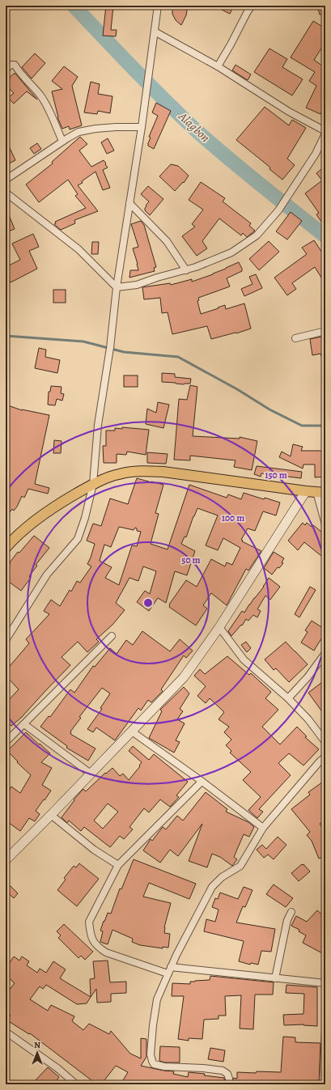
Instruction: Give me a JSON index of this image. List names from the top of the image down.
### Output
{
  "water": ["Alagbon"],
  "north": "top",
  "rings": ["150 m", "100 m", "50 m"]
}
